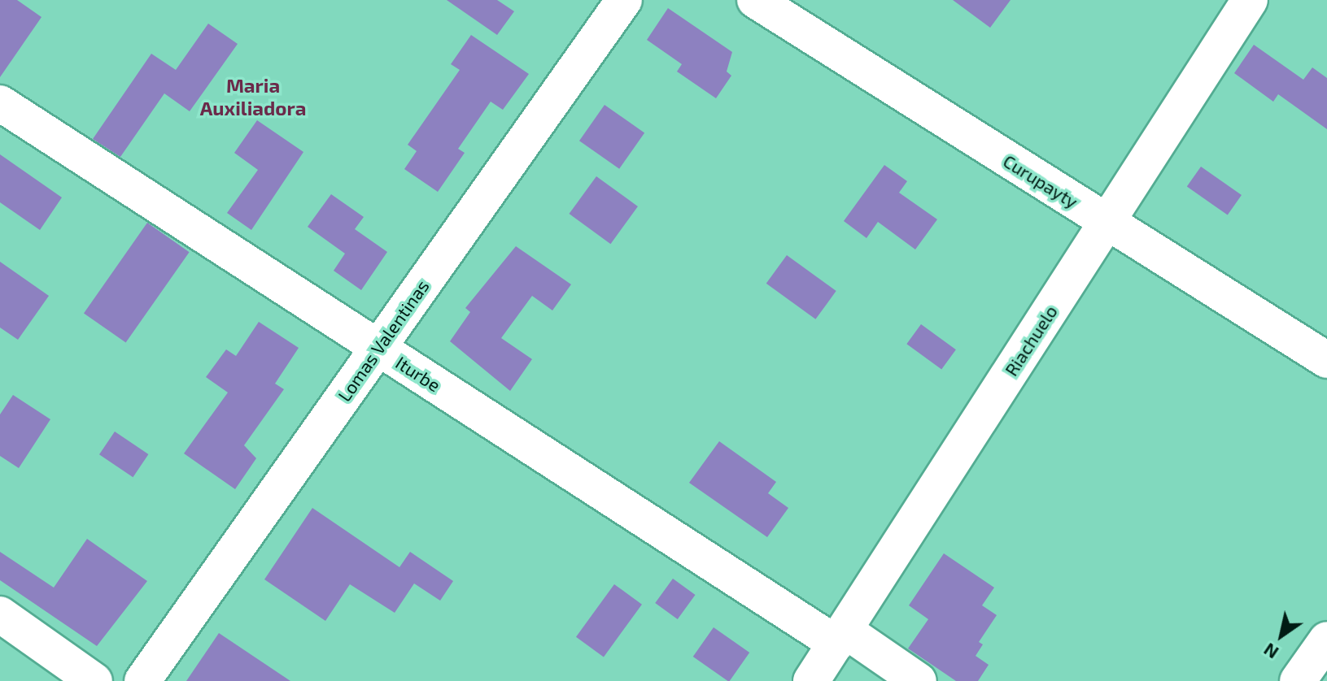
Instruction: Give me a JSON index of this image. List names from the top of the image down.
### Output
{
  "streets": {
    "street": [
      "Curupayty",
      "Lomas Valentinas",
      "Riachuelo",
      "Iturbe"
    ]
  },
  "crossings": [
    ["Curupayty", "Riachuelo"],
    ["Lomas Valentinas", "Iturbe"],
    ["Riachuelo", "Iturbe"]
  ],
  "districts": ["Maria Auxiliadora"],
  "north": "bottom left"
}
